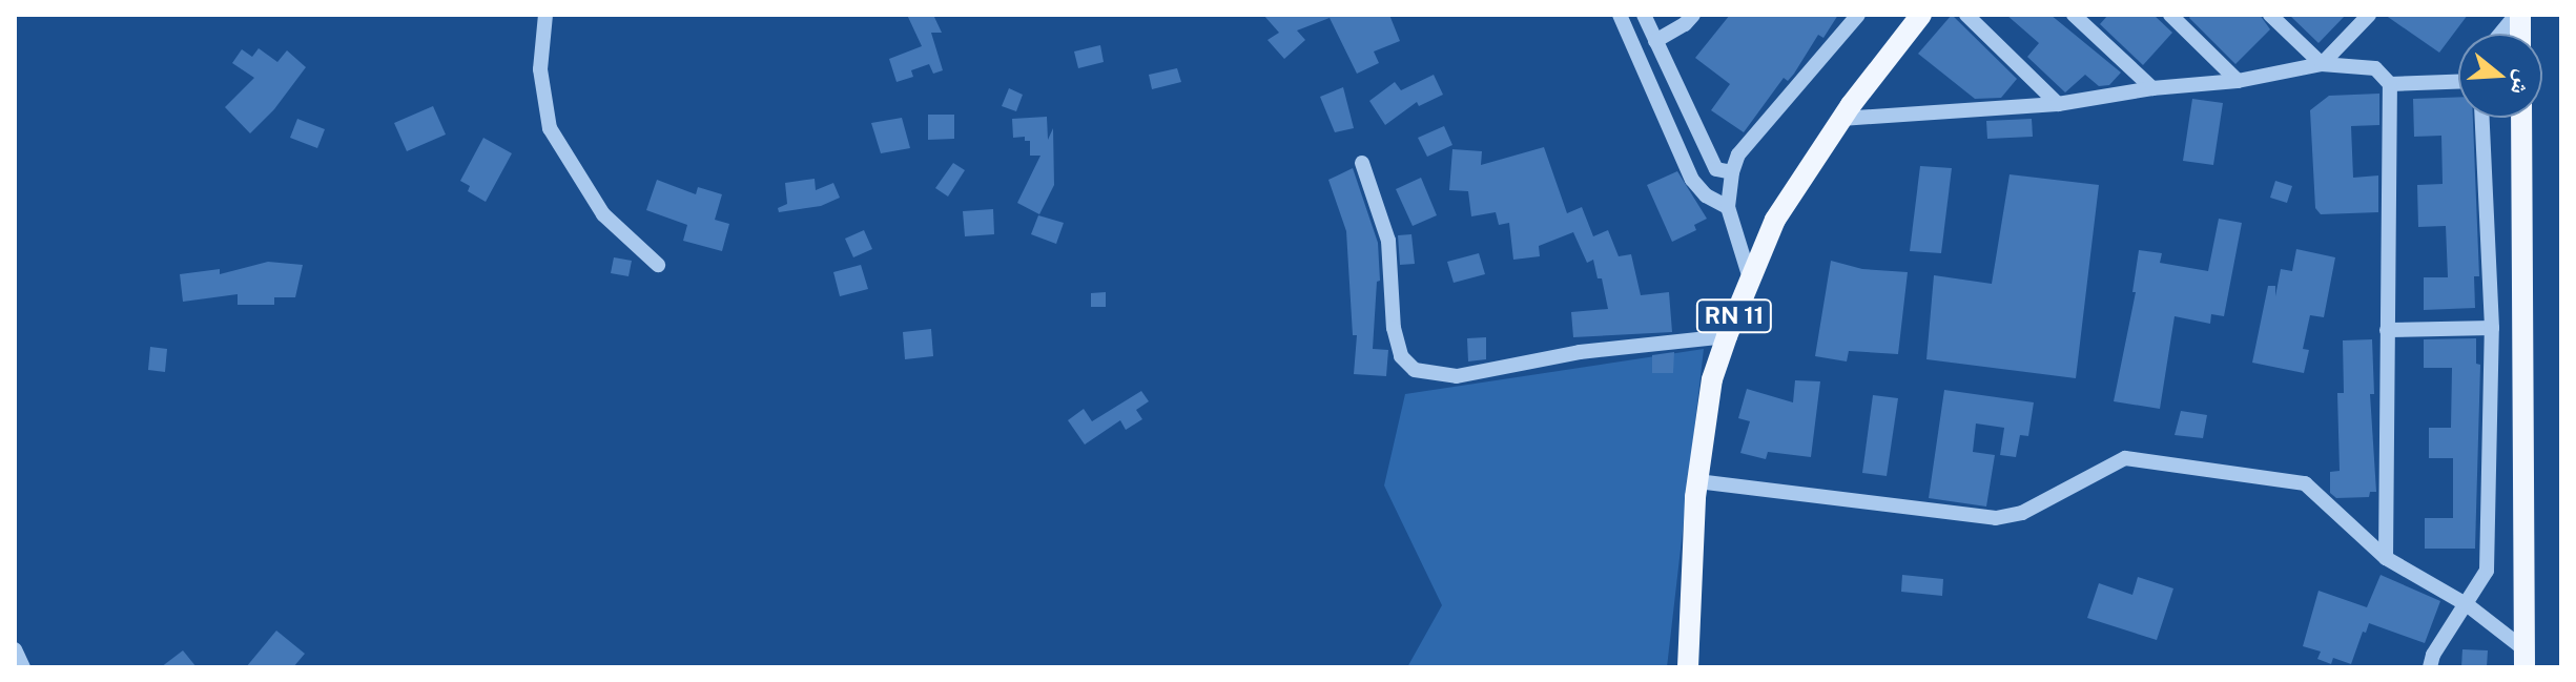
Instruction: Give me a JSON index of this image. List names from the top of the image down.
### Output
{
  "streets": {
    "main road": ["RN 11"]
  },
  "north": "right"
}
